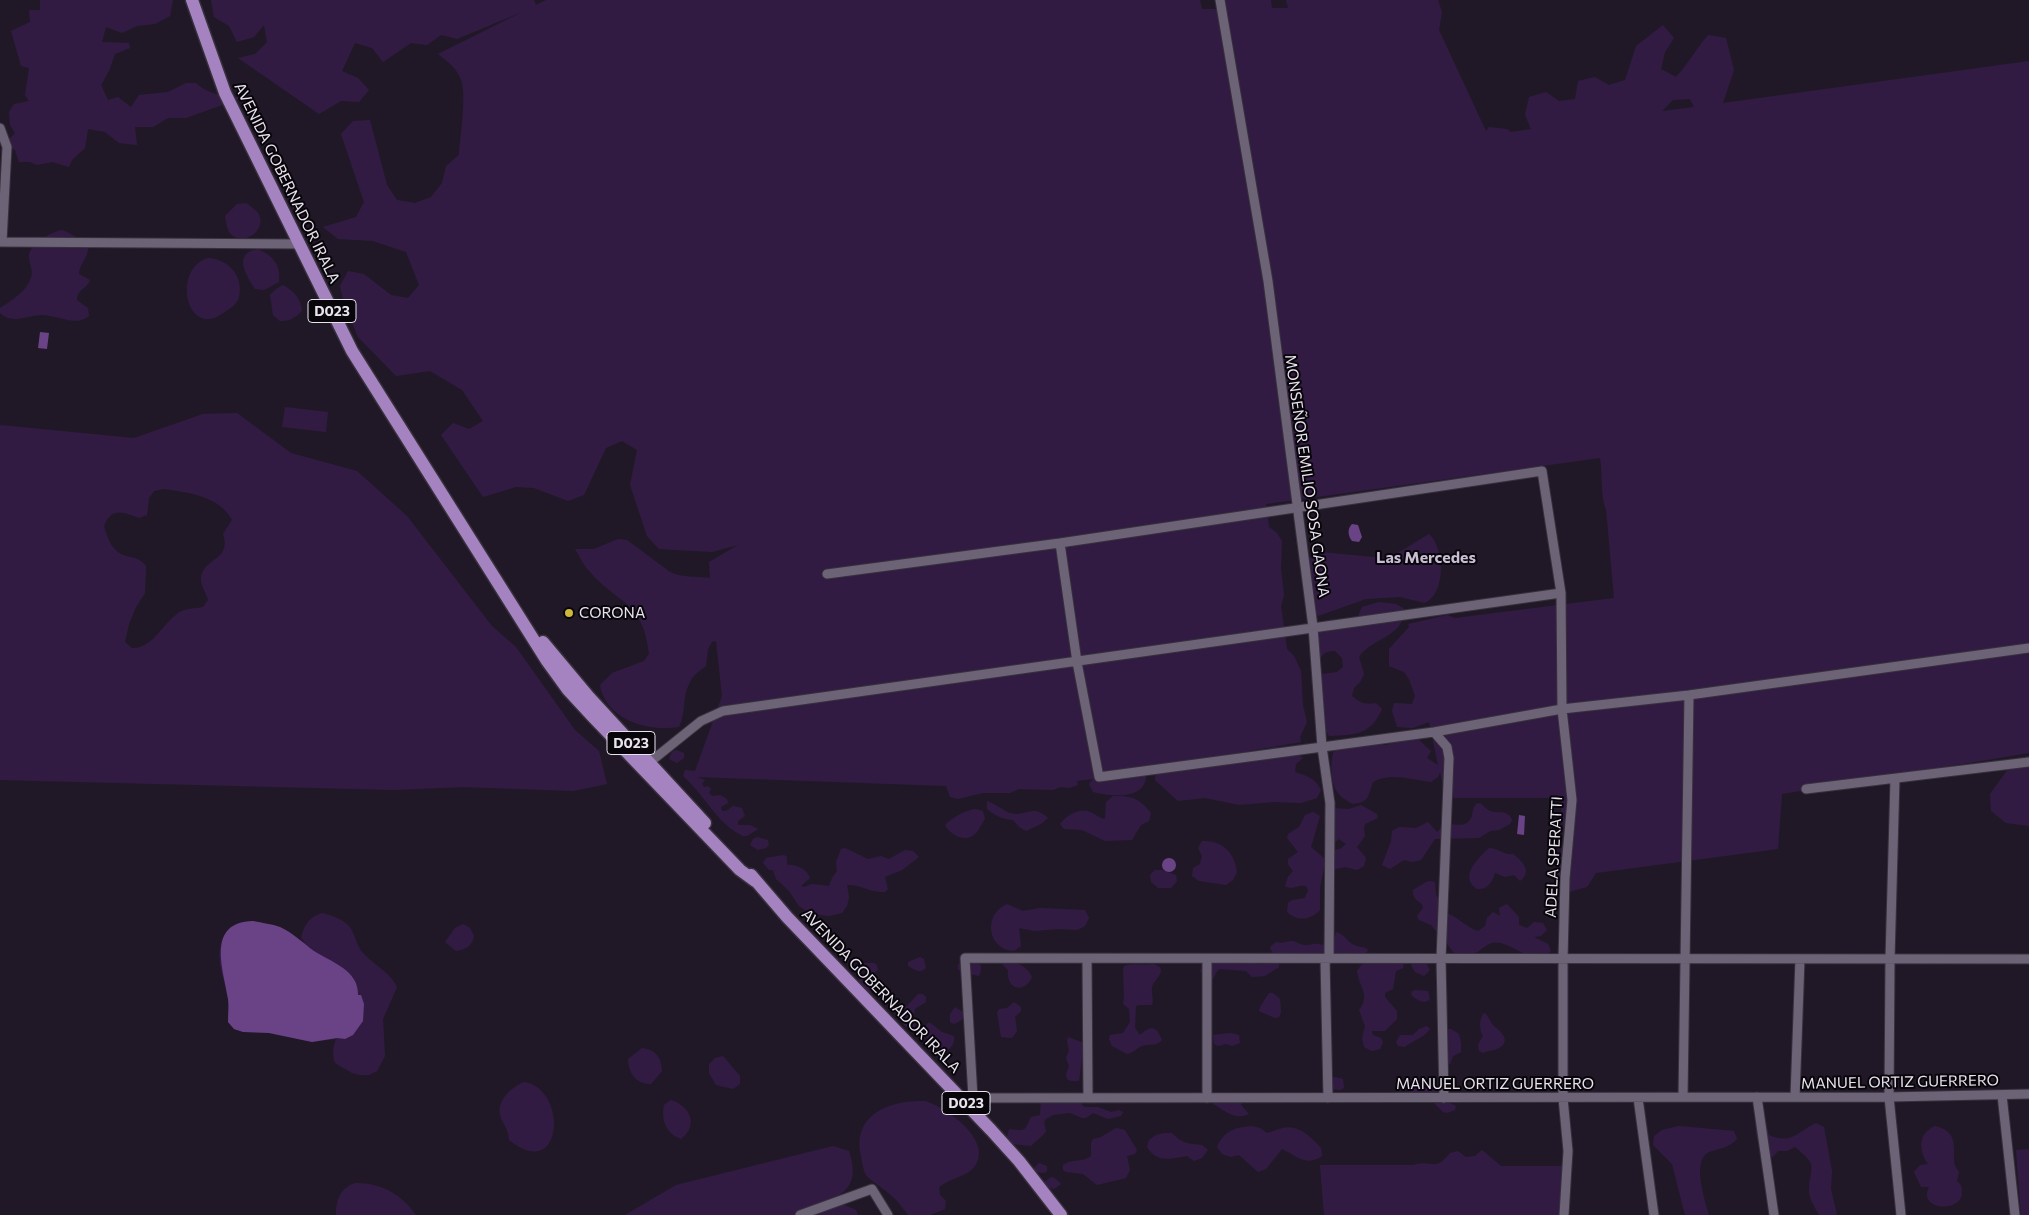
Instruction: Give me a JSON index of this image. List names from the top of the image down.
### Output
{
  "streets": {
    "main road": ["AVENIDA GOBERNADOR IRALA", "D023"],
    "street": ["MONSEÑOR EMILIO SOSA GAONA", "ADELA SPERATTI", "MANUEL ORTIZ GUERRERO"]
  },
  "crossings": [
    ["AVENIDA GOBERNADOR IRALA", "MANUEL ORTIZ GUERRERO"],
    ["MONSEÑOR EMILIO SOSA GAONA", "ADELA SPERATTI"],
    ["MONSEÑOR EMILIO SOSA GAONA", "MANUEL ORTIZ GUERRERO"],
    ["ADELA SPERATTI", "MANUEL ORTIZ GUERRERO"]
  ],
  "districts": ["Las Mercedes"],
  "places": ["CORONA"]
}
